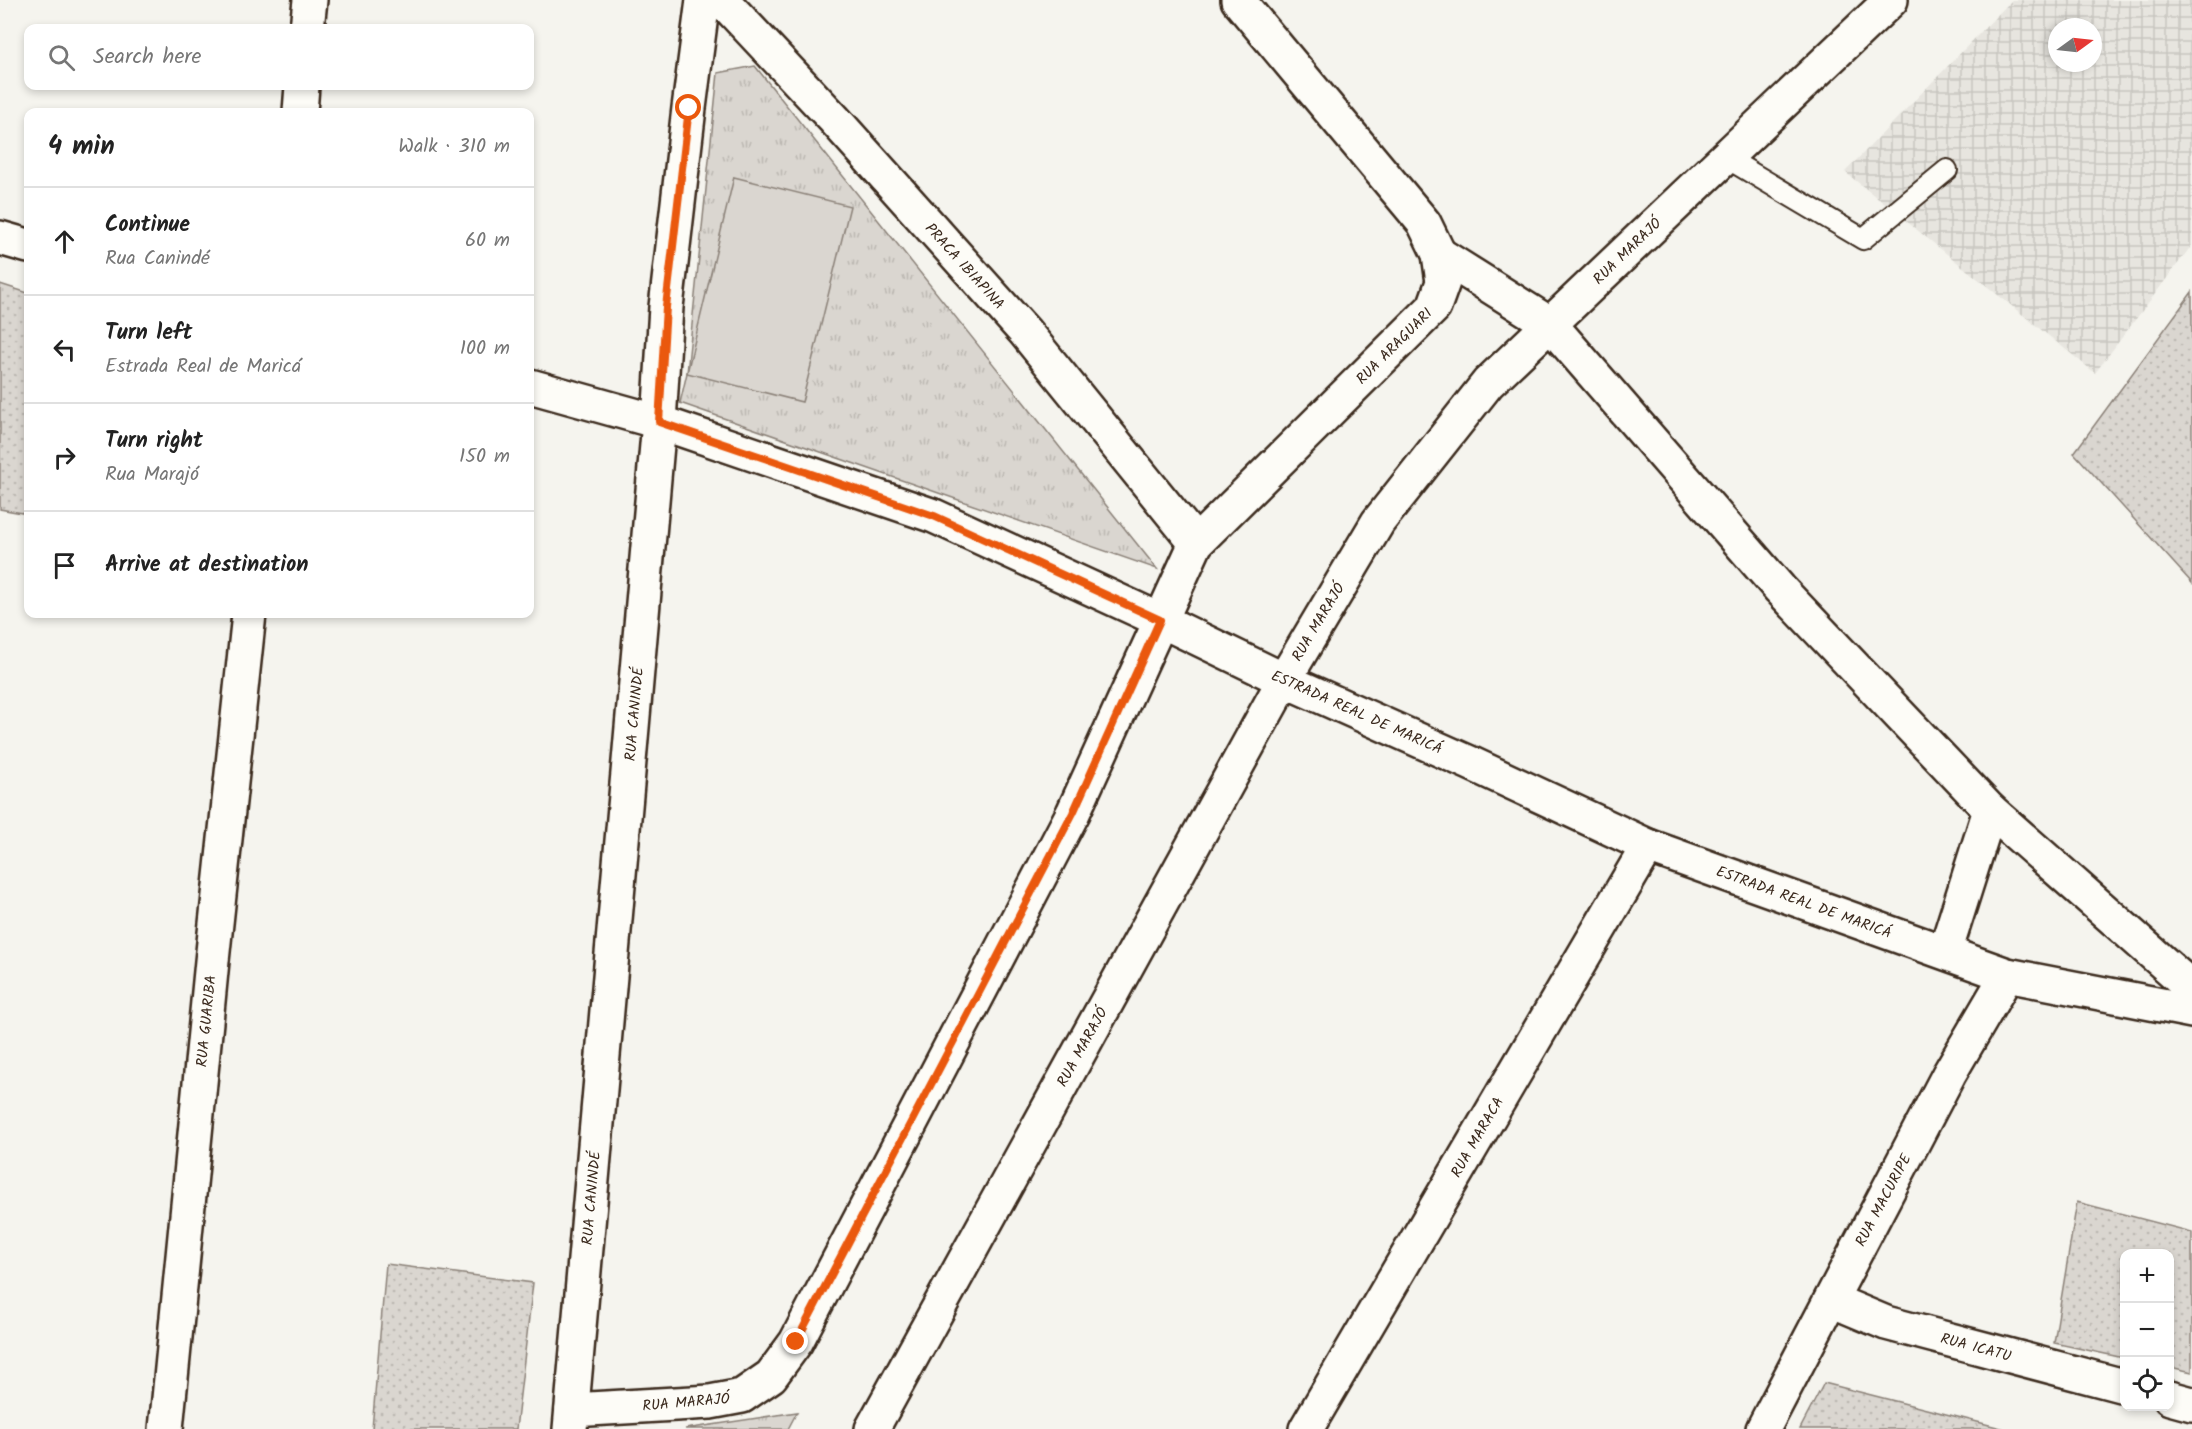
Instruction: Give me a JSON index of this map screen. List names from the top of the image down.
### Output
{
  "streets": {
    "street": [
      "RUA MARAJÓ",
      "PRACA IBIAPINA",
      "RUA ARAGUARI",
      "ESTRADA REAL DE MARICÁ",
      "RUA CANINDÉ",
      "RUA GUARIBA",
      "RUA MARACA",
      "RUA MACURIPE",
      "RUA ICATU"
    ]
  },
  "crossings": [
    ["RUA MARAJÓ", "RUA ARAGUARI"],
    ["RUA MARAJÓ", "ESTRADA REAL DE MARICÁ"],
    ["RUA MARAJÓ", "RUA CANINDÉ"],
    ["PRACA IBIAPINA", "RUA ARAGUARI"],
    ["RUA ARAGUARI", "ESTRADA REAL DE MARICÁ"],
    ["ESTRADA REAL DE MARICÁ", "RUA CANINDÉ"],
    ["ESTRADA REAL DE MARICÁ", "RUA MARACA"],
    ["ESTRADA REAL DE MARICÁ", "RUA MACURIPE"],
    ["RUA MACURIPE", "RUA ICATU"]
  ],
  "north": "right",
  "page": {
    "search": "Search here",
    "heading": ["4 min", "Walk · 310 m"],
    "list": [
      ["Continue", "Rua Canindé", "60 m"],
      ["Turn left", "Estrada Real de Maricá", "100 m"],
      ["Turn right", "Rua Marajó", "150 m"],
      "Arrive at destination"
    ],
    "map_buttons": ["+", "−"]
  }
}
